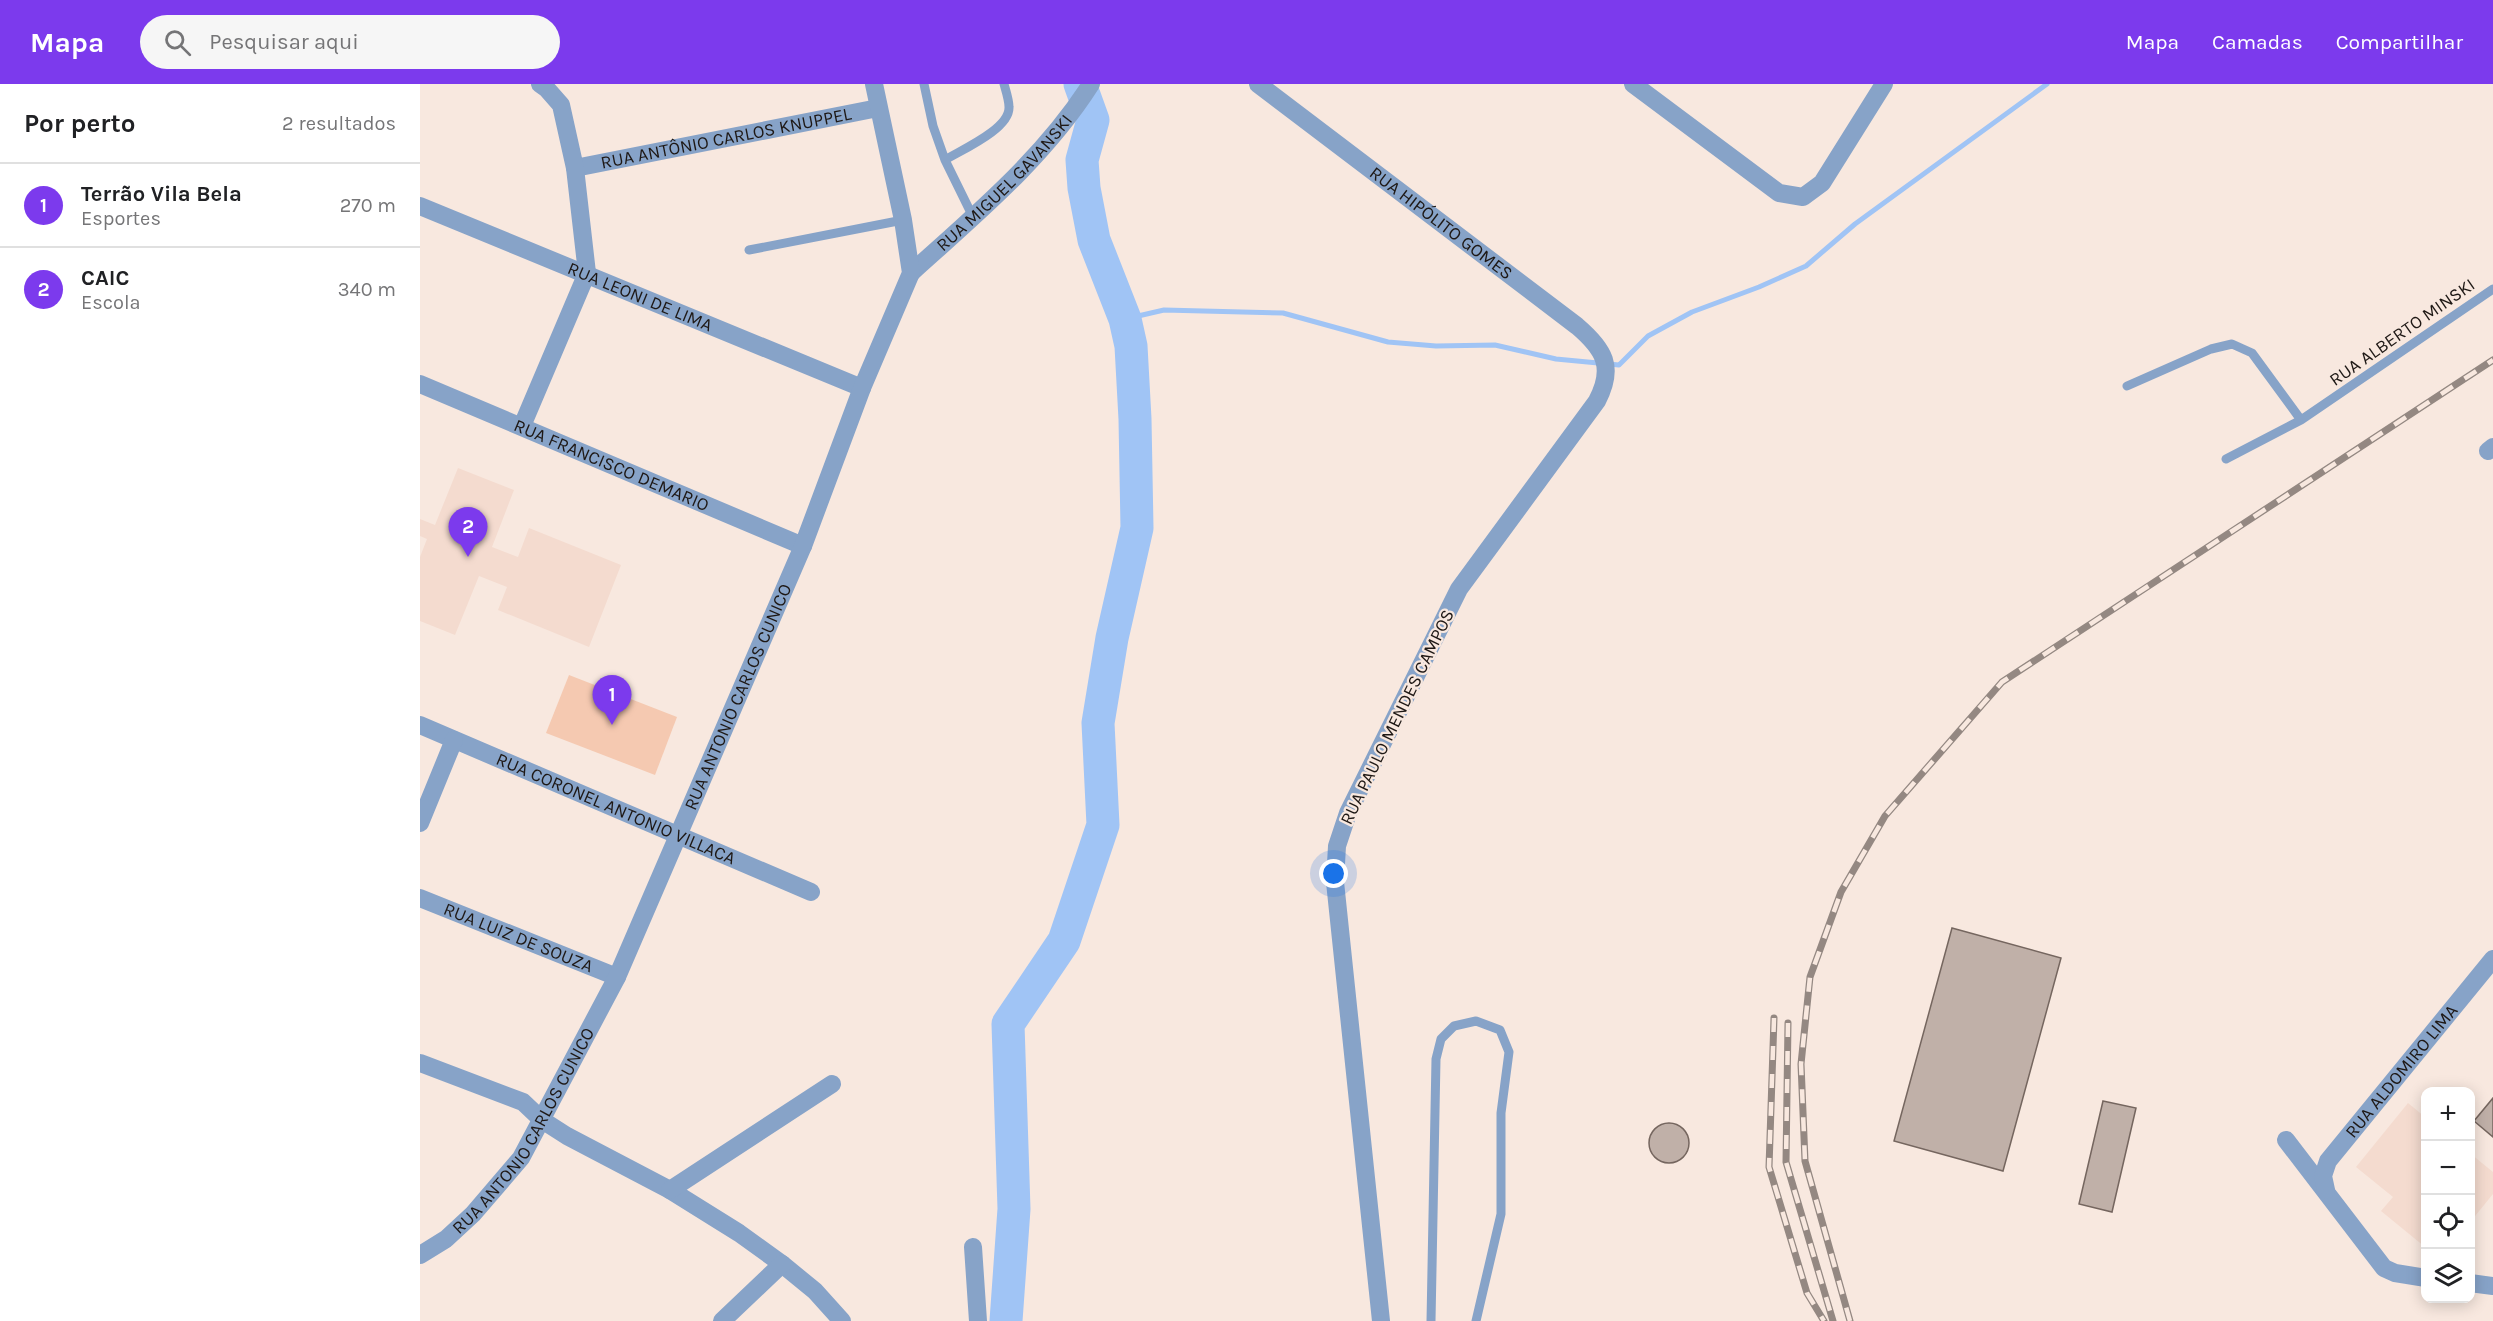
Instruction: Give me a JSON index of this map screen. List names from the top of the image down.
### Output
{
  "streets": {
    "street": [
      "RUA ANTÔNIO CARLOS KNUPPEL",
      "RUA MIGUEL GAVANSKI",
      "RUA HIPÓLITO GOMES",
      "RUA LEONI DE LIMA",
      "RUA FRANCISCO DEMARIO",
      "RUA ANTONIO CARLOS CUNICO",
      "RUA PAULO MENDES CAMPOS",
      "RUA CORONEL ANTONIO VILLACA",
      "RUA LUIZ DE SOUZA",
      "RUA ALDOMIRO LIMA"
    ],
    "lane": ["RUA ALBERTO MINSKI"]
  },
  "crossings": [
    ["RUA MIGUEL GAVANSKI", "RUA ANTONIO CARLOS CUNICO"],
    ["RUA HIPÓLITO GOMES", "RUA PAULO MENDES CAMPOS"],
    ["RUA LEONI DE LIMA", "RUA ANTONIO CARLOS CUNICO"],
    ["RUA FRANCISCO DEMARIO", "RUA ANTONIO CARLOS CUNICO"],
    ["RUA ANTONIO CARLOS CUNICO", "RUA CORONEL ANTONIO VILLACA"],
    ["RUA ANTONIO CARLOS CUNICO", "RUA LUIZ DE SOUZA"]
  ],
  "page": {
    "header": "Mapa",
    "search": "Pesquisar aqui",
    "nav": ["Mapa", "Camadas", "Compartilhar"],
    "heading": ["Por perto", "2 resultados"],
    "list": [
      {
        "mark": "1",
        "name": "Terrão Vila Bela",
        "note": "Esportes",
        "value": "270 m"
      },
      {
        "mark": "2",
        "name": "CAIC",
        "note": "Escola",
        "value": "340 m"
      }
    ],
    "pins": ["2", "1"],
    "map_buttons": ["+", "−"]
  }
}
